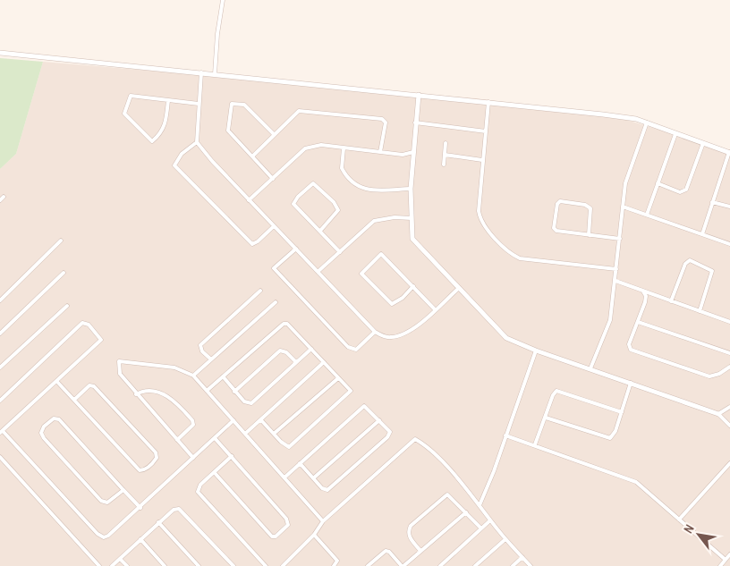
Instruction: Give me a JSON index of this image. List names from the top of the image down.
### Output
{
  "north": "top left"
}
